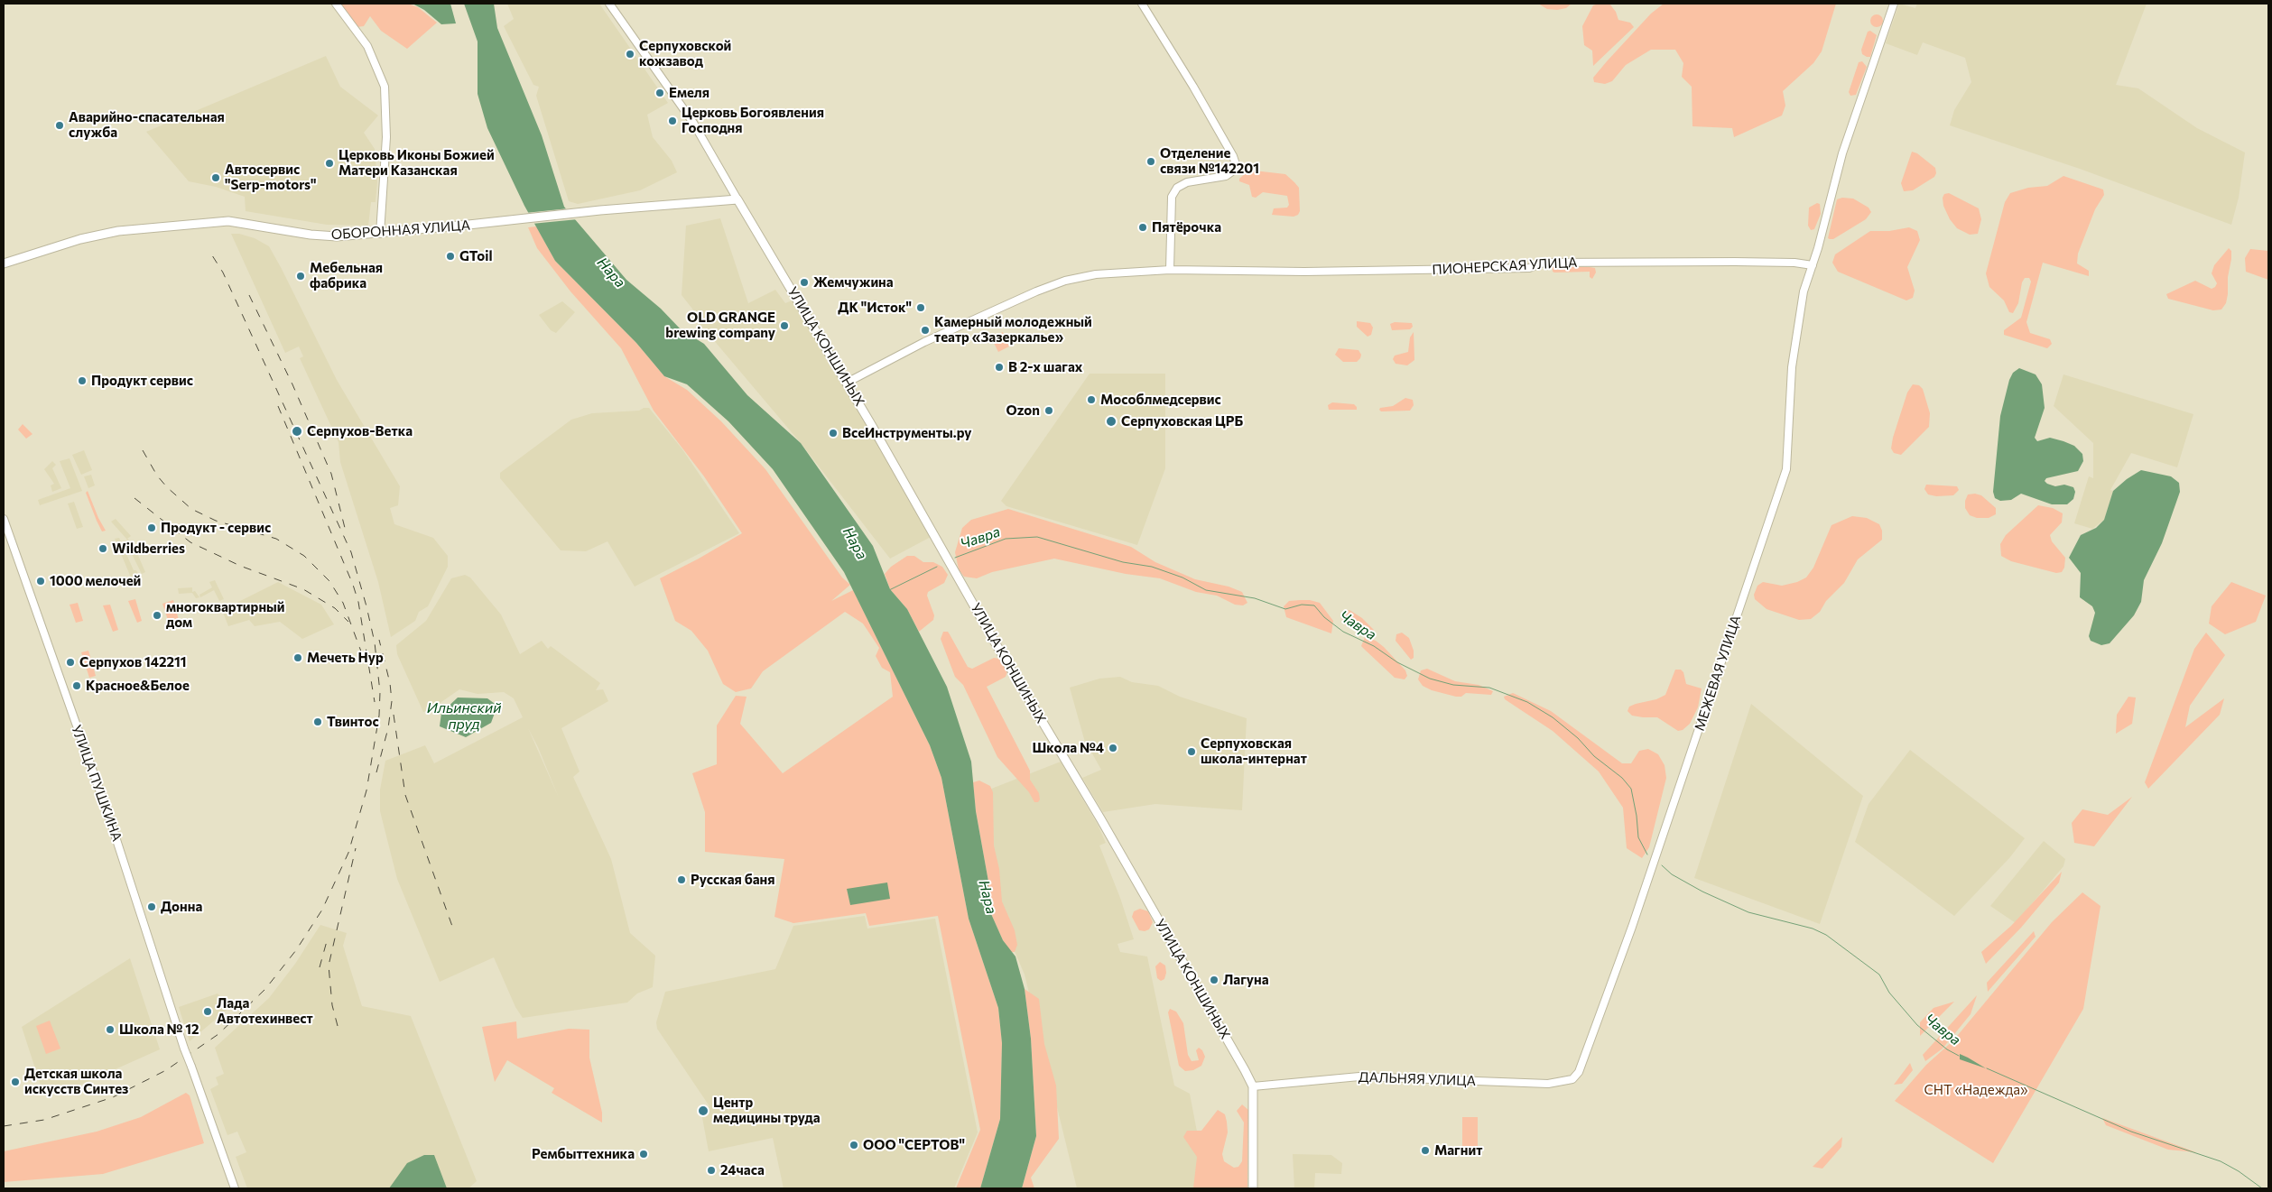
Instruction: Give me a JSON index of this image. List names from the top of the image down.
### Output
{
  "streets": {
    "main road": ["ОБОРОННАЯ УЛИЦА", "УЛИЦА КОНШИНЫХ"],
    "street": [
      "ПИОНЕРСКАЯ УЛИЦА",
      "МЕЖЕВАЯ УЛИЦА",
      "УЛИЦА ПУШКИНА",
      "ДАЛЬНЯЯ УЛИЦА"
    ]
  },
  "crossings": [
    ["ОБОРОННАЯ УЛИЦА", "УЛИЦА КОНШИНЫХ"],
    ["ПИОНЕРСКАЯ УЛИЦА", "УЛИЦА КОНШИНЫХ"],
    ["ПИОНЕРСКАЯ УЛИЦА", "МЕЖЕВАЯ УЛИЦА"],
    ["УЛИЦА КОНШИНЫХ", "ДАЛЬНЯЯ УЛИЦА"],
    ["МЕЖЕВАЯ УЛИЦА", "ДАЛЬНЯЯ УЛИЦА"]
  ],
  "water": ["Нара", "Чавра", "Ильинский пруд"],
  "parks": ["СНТ «Надежда»"],
  "places": [
    "Серпуховской кожзавод",
    "Емеля",
    "Церковь Богоявления Господня",
    "Аварийно-спасательная служба",
    "Отделение связи №142201",
    "Церковь Иконы Божией Матери Казанская",
    "Автосервис \"Serp-motors\"",
    "Пятёрочка",
    "GToil",
    "Мебельная фабрика",
    "Жемчужина",
    "ДК \"Исток\"",
    "OLD GRANGE brewing company",
    "Камерный молодежный театр «Зазеркалье»",
    "В 2-х шагах",
    "Продукт сервис",
    "Мособлмедсервис",
    "Ozon",
    "Серпуховская ЦРБ",
    "Серпухов-Ветка",
    "ВсеИнструменты.ру",
    "Продукт - сервис",
    "Wildberries",
    "1000 мелочей",
    "многоквартирный дом",
    "Мечеть Нур",
    "Серпухов 142211",
    "Красное&Белое",
    "Твинтос",
    "Школа №4",
    "Серпуховская школа-интернат",
    "Русская баня",
    "Донна",
    "Лагуна",
    "Лада Автотехинвест",
    "Школа № 12",
    "Детская школа искусств Синтез",
    "Центр медицины труда",
    "ООО \"СЕРТОВ\"",
    "Магнит",
    "Рембыттехника",
    "24часа"
  ]
}
